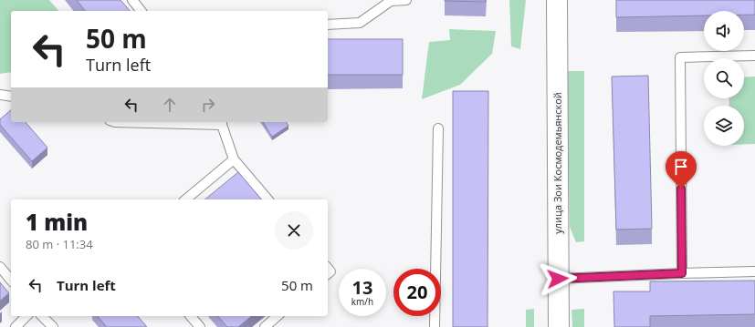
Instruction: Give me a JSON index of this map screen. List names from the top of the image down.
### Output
{
  "streets": {
    "street": ["улица Зои Космодемьянской"]
  },
  "page": {
    "turn": ["50 m", "Turn left"],
    "heading": ["1 min", "80 m · 11:34"],
    "list": [
      {
        "name": "Turn left",
        "value": "50 m"
      }
    ],
    "speed": "13 km/h",
    "limit": "20"
  }
}
